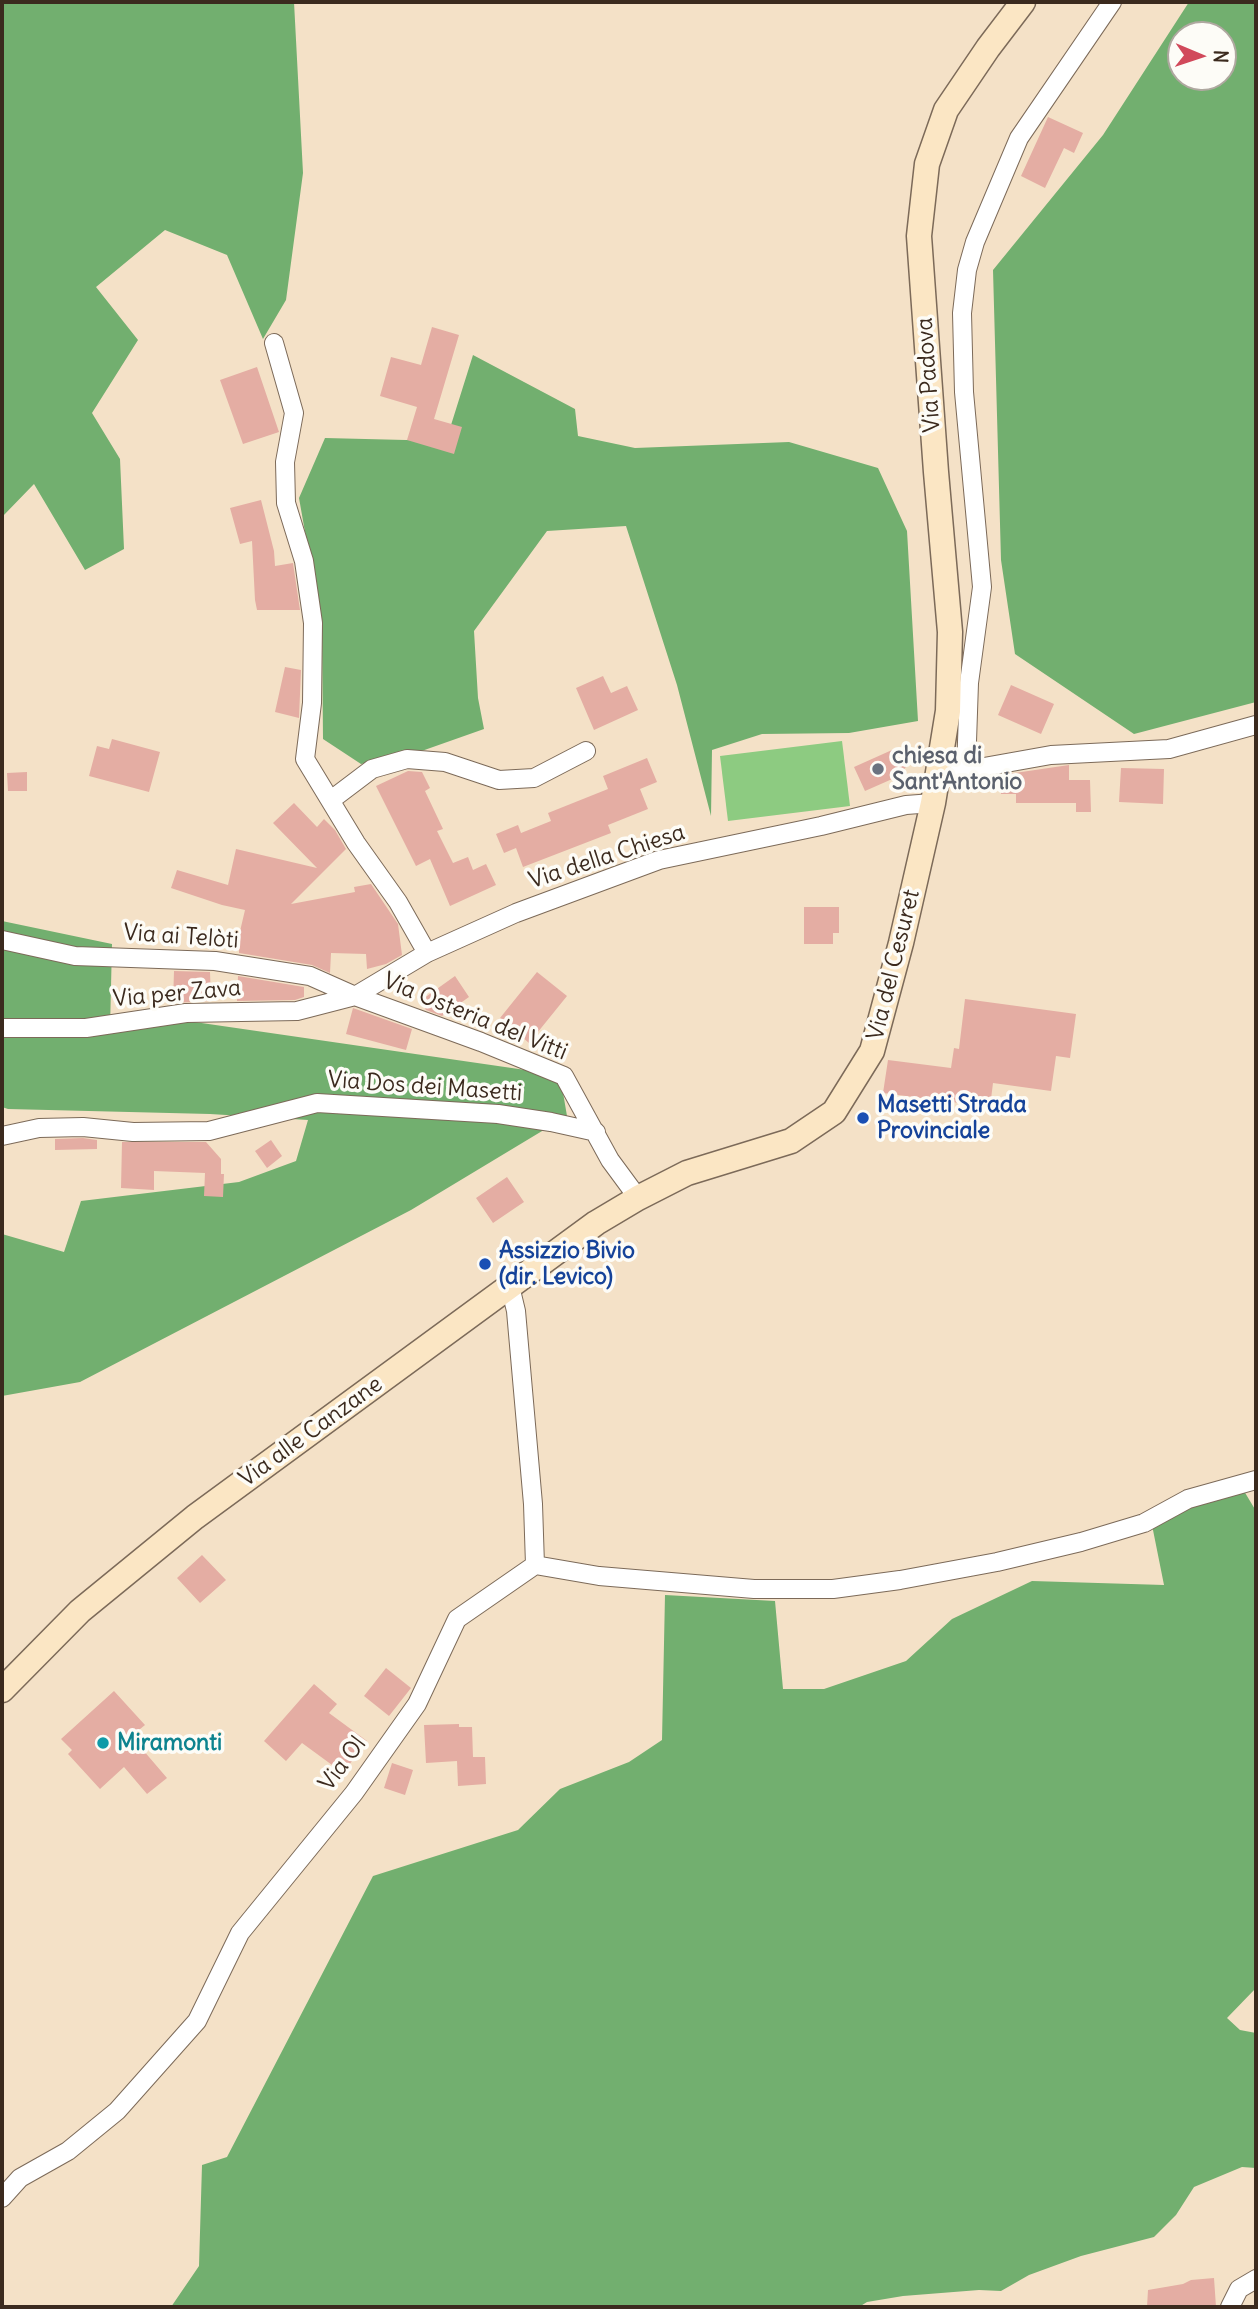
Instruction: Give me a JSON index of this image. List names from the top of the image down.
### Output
{
  "streets": {
    "main road": ["Via Padova", "Via del Cesuret", "Via alle Canzane"],
    "street": [
      "Via della Chiesa",
      "Via ai Telòti",
      "Via per Zava",
      "Via Osteria del Vitti",
      "Via Dos dei Masetti",
      "Via Ol"
    ]
  },
  "crossings": [
    ["Via Padova", "Via della Chiesa"],
    ["Via Padova", "Via del Cesuret"],
    ["Via della Chiesa", "Via ai Telòti"],
    ["Via della Chiesa", "Via del Cesuret"],
    ["Via della Chiesa", "Via per Zava"],
    ["Via della Chiesa", "Via Osteria del Vitti"],
    ["Via ai Telòti", "Via per Zava"],
    ["Via ai Telòti", "Via Osteria del Vitti"],
    ["Via del Cesuret", "Via Osteria del Vitti"],
    ["Via del Cesuret", "Via alle Canzane"],
    ["Via per Zava", "Via Osteria del Vitti"],
    ["Via Osteria del Vitti", "Via Dos dei Masetti"],
    ["Via Osteria del Vitti", "Via alle Canzane"]
  ],
  "places": [
    "chiesa di Sant'Antonio",
    "Masetti Strada Provinciale",
    "Assizzio Bivio (dir. Levico)",
    "Miramonti"
  ],
  "north": "right"
}
